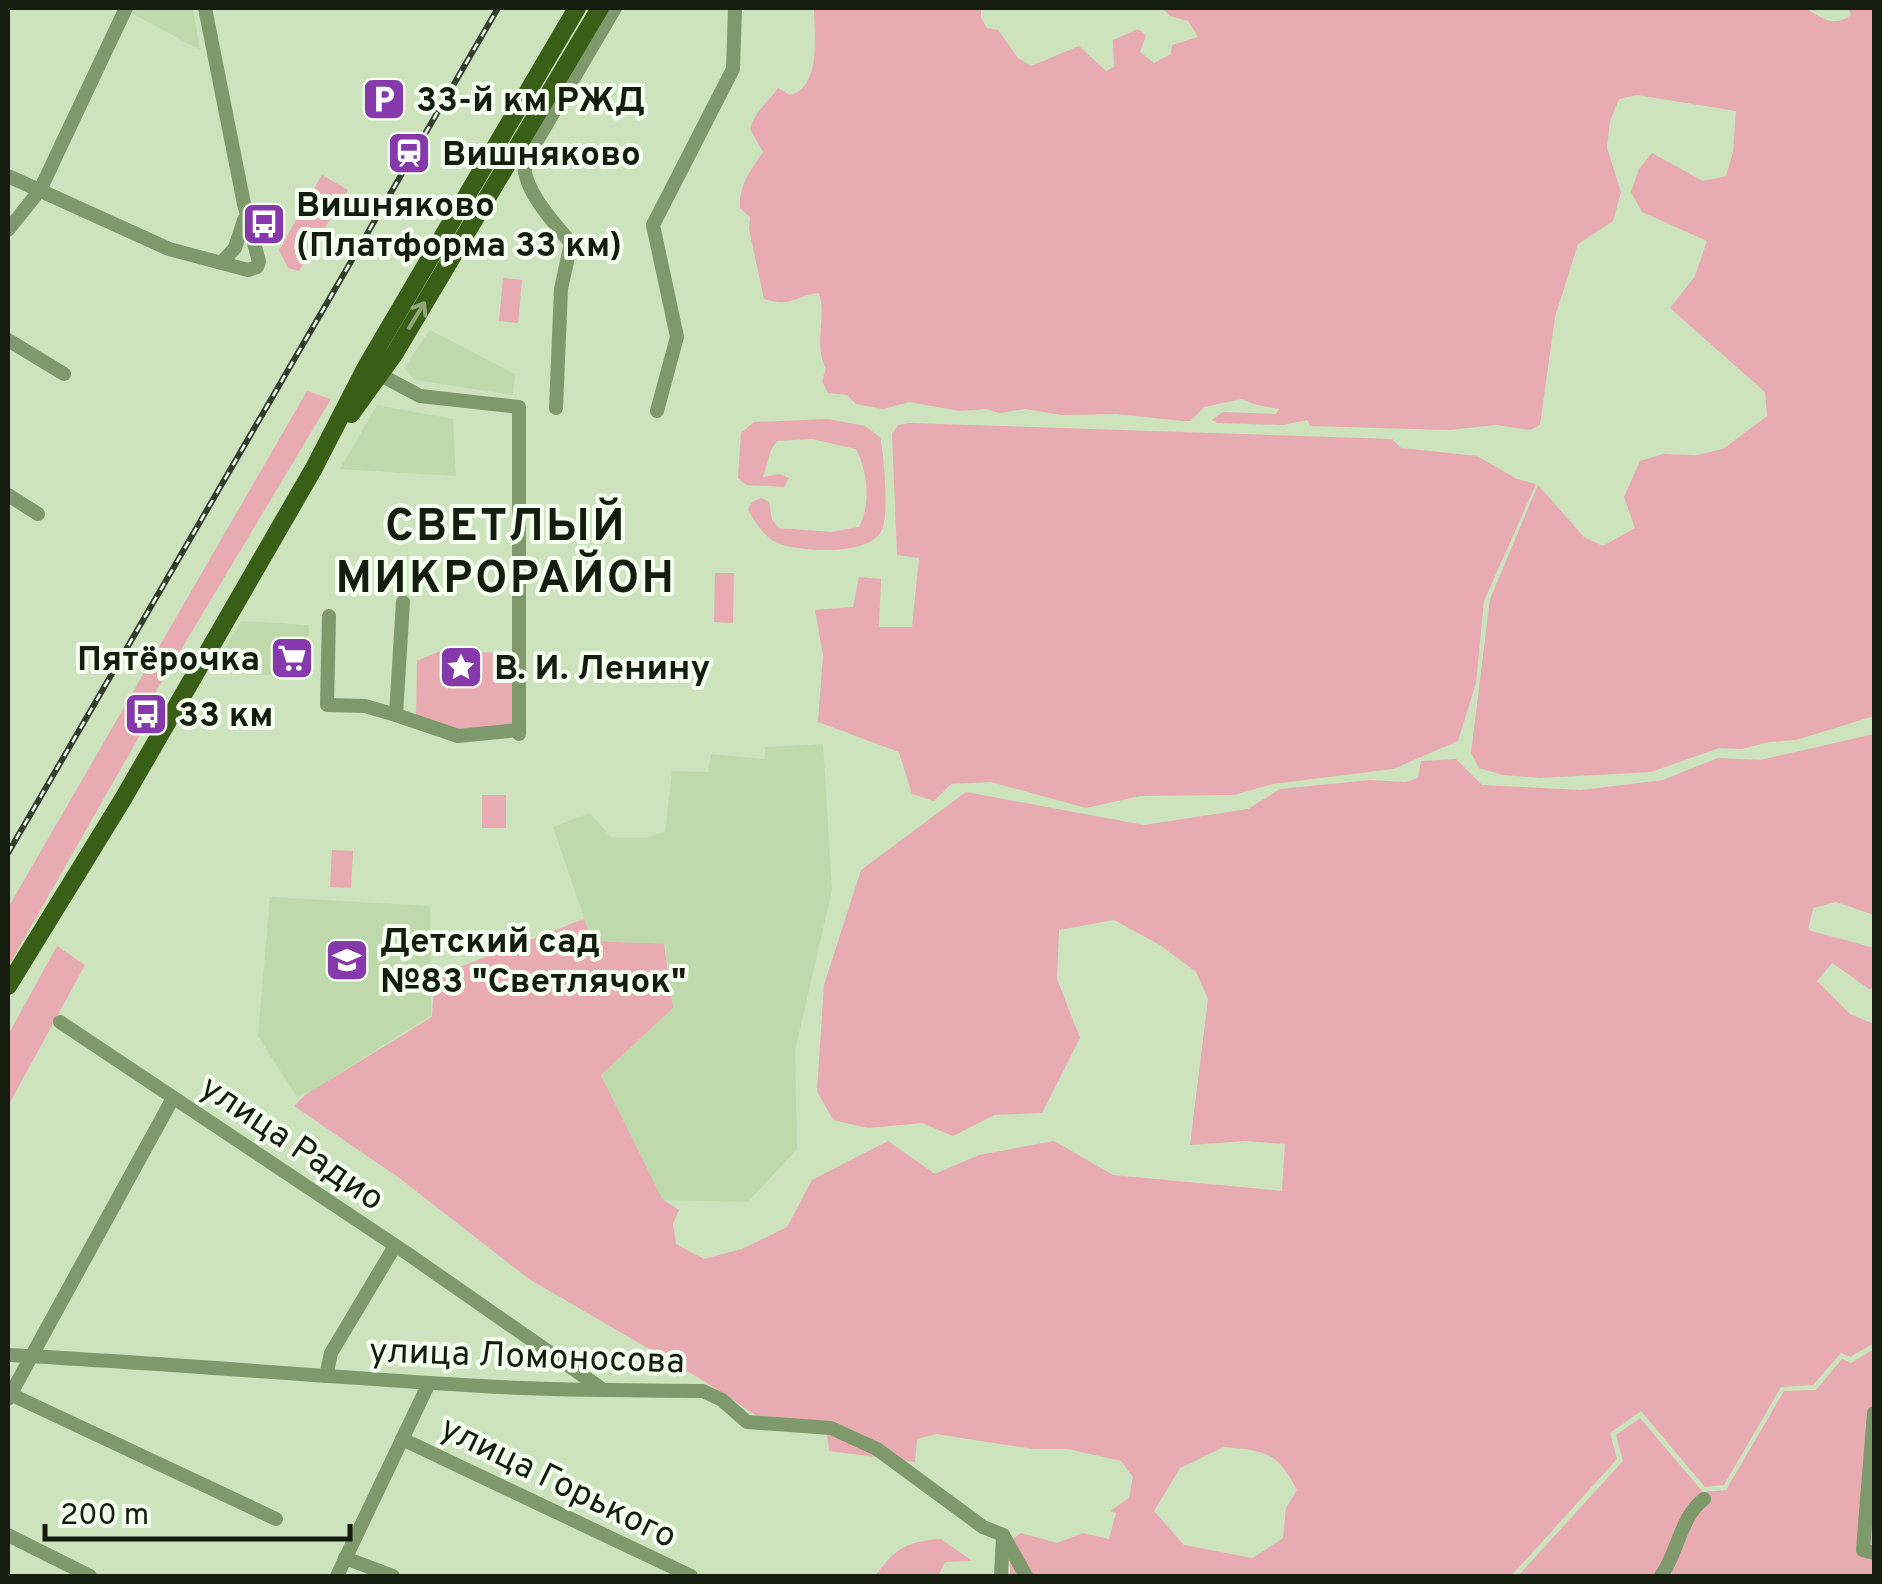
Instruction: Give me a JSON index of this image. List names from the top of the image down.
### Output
{
  "streets": {
    "street": ["улица Радио", "улица Ломоносова", "улица Горького"]
  },
  "crossings": [
    ["улица Радио", "улица Ломоносова"]
  ],
  "districts": ["СВЕТЛЫЙ МИКРОРАЙОН"],
  "places": {
    "parking": ["33-й км РЖД"],
    "station": ["Вишняково"],
    "bus stop": ["Вишняково (Платформа 33 км)", "33 км"],
    "supermarket": ["Пятёрочка"],
    "place": ["В. И. Ленину"],
    "school or university": ["Детский сад №83 \"Светлячок\""]
  },
  "scale_bar": "200 m"
}
